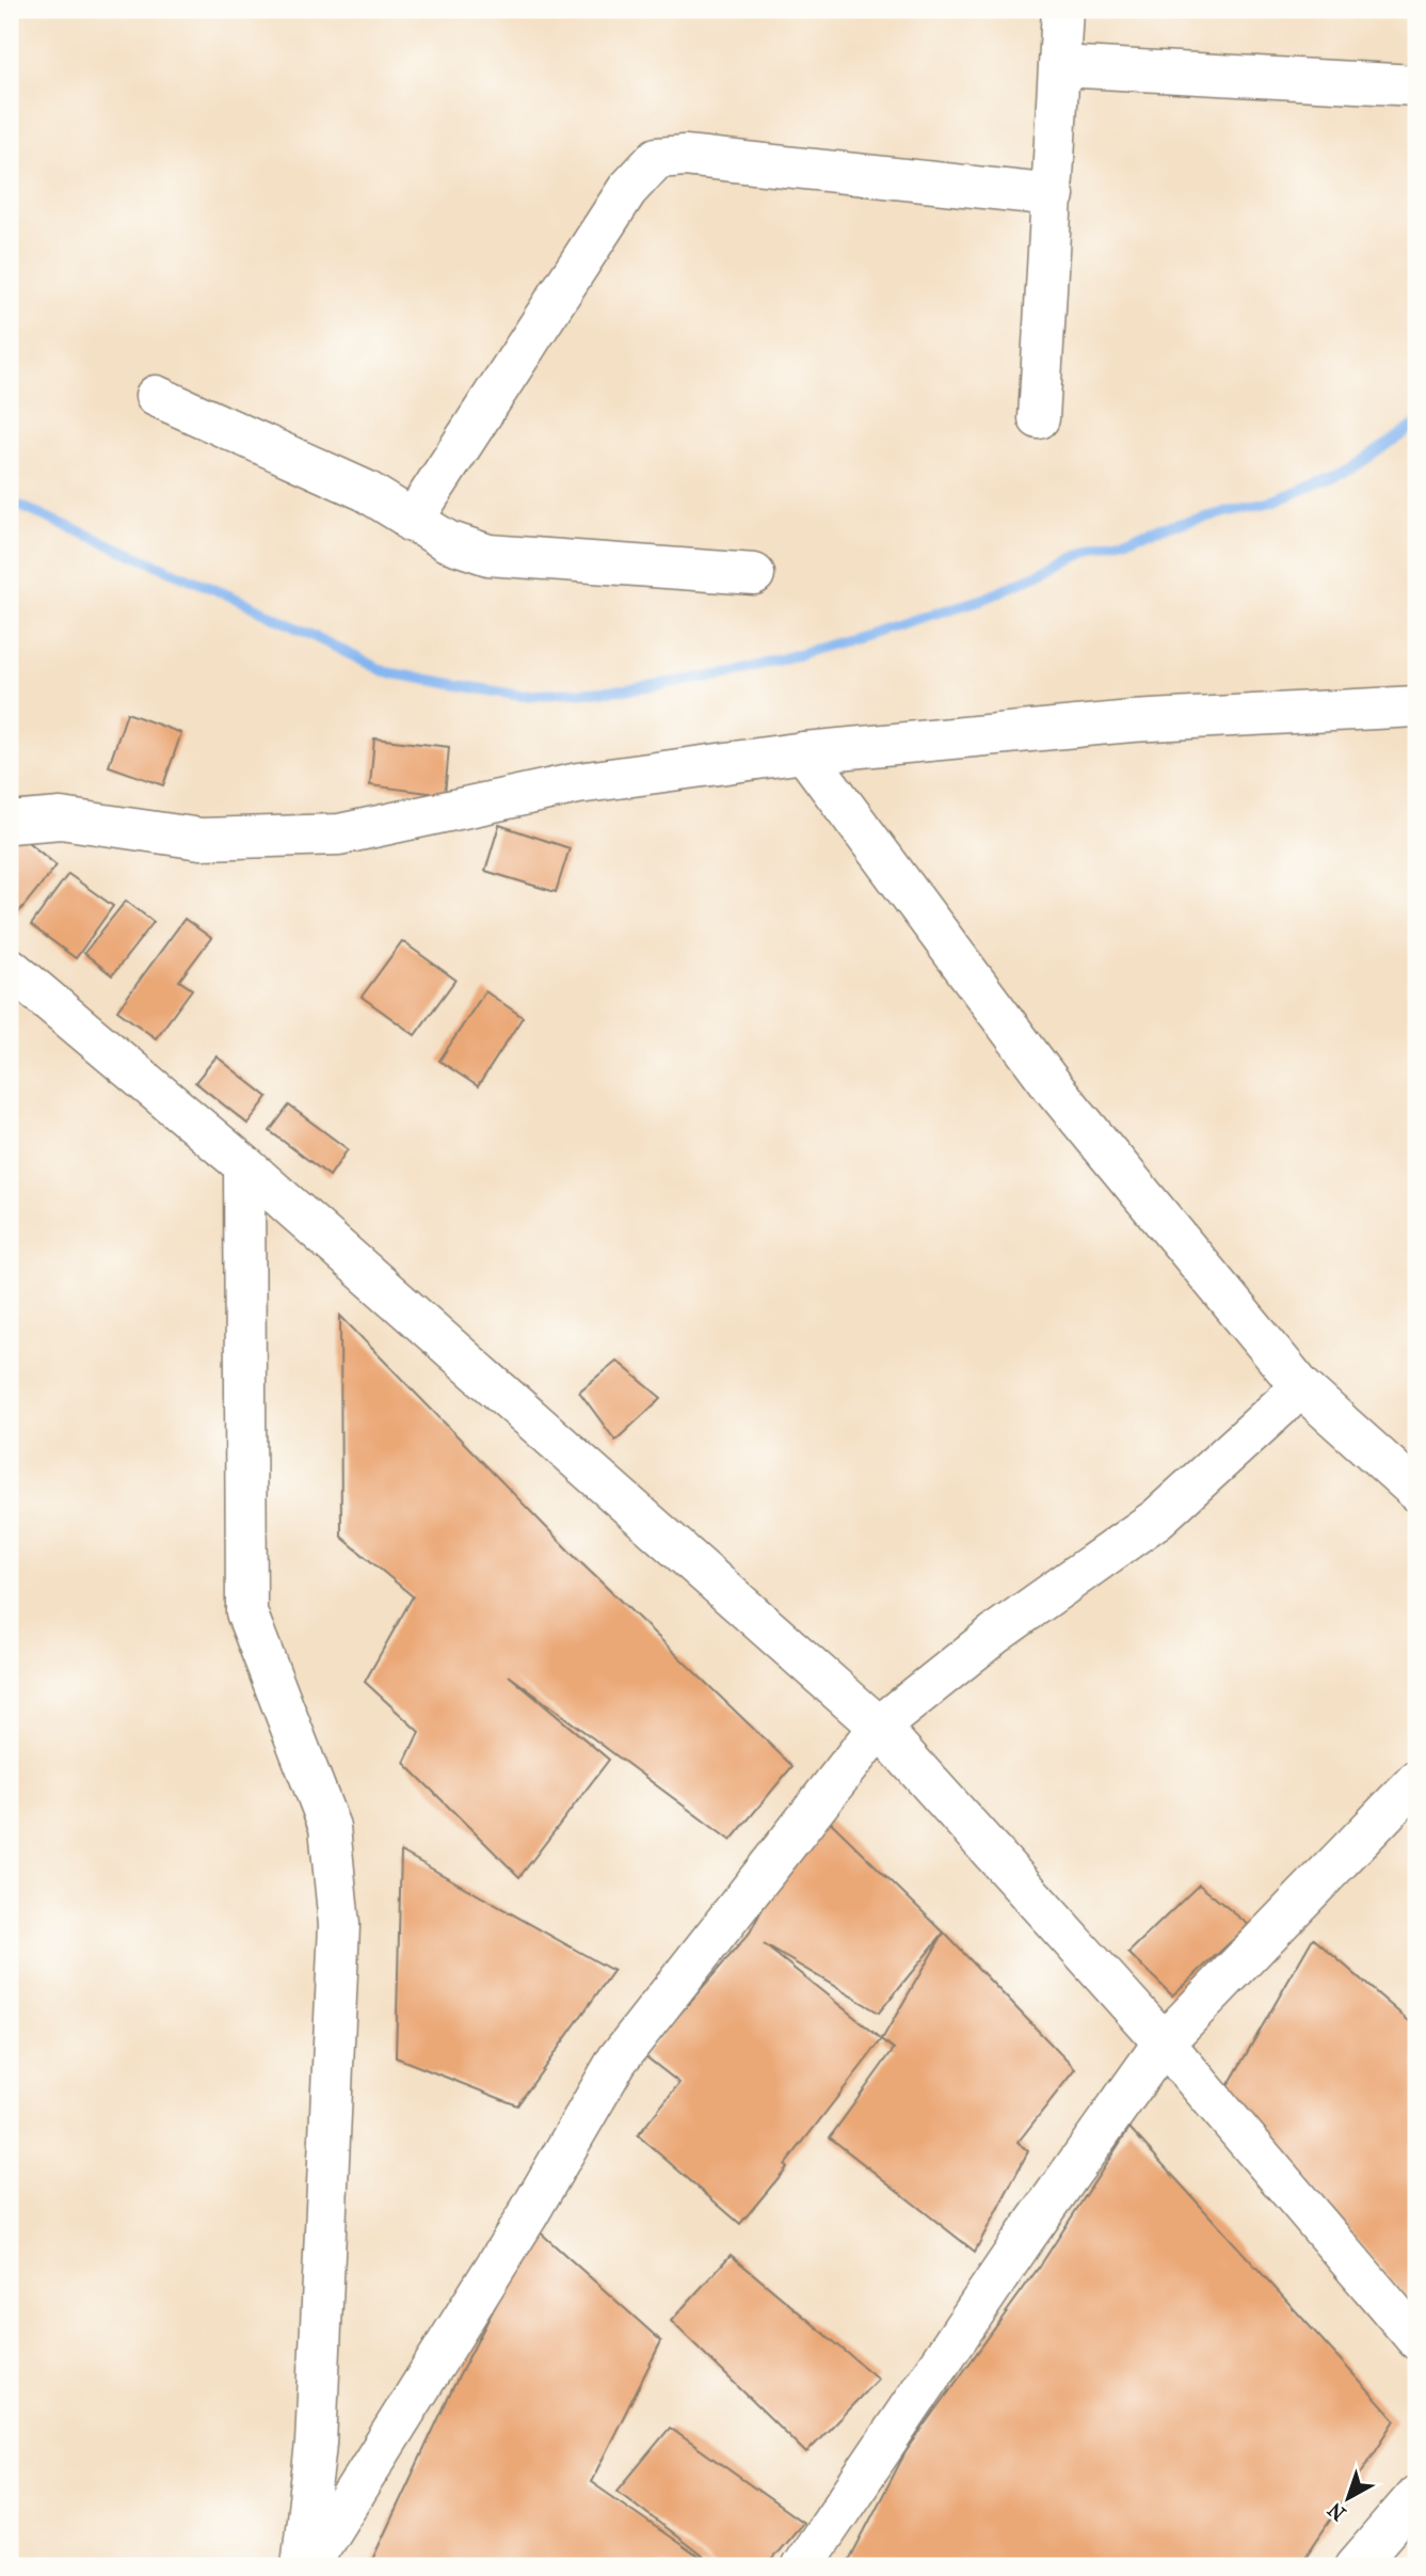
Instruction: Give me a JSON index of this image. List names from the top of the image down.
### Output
{
  "north": "bottom left"
}
